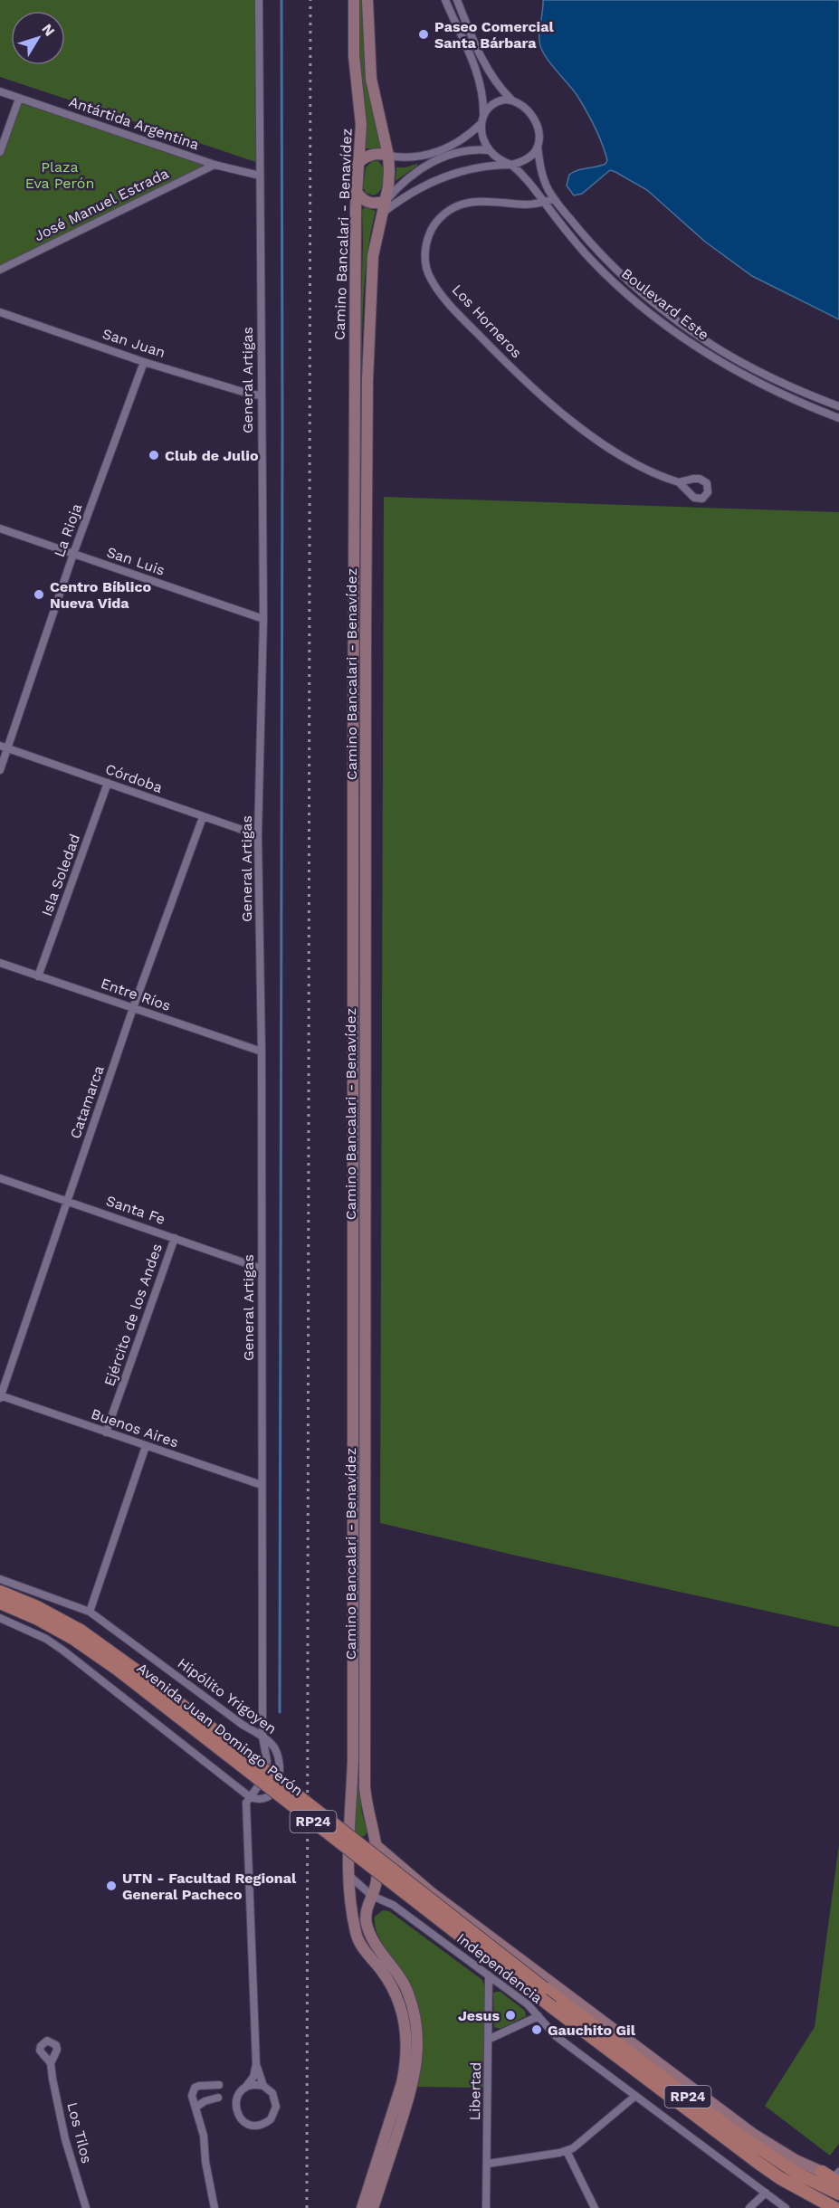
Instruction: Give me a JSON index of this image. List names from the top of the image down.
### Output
{
  "streets": {
    "main road": ["Camino Bancalari - Benavídez", "Avenida Juan Domingo Perón", "RP24"],
    "street": [
      "Antártida Argentina",
      "José Manuel Estrada",
      "Boulevard Este",
      "Los Horneros",
      "San Juan",
      "General Artigas",
      "La Rioja",
      "San Luis",
      "Córdoba",
      "Isla Soledad",
      "Entre Ríos",
      "Catamarca",
      "Santa Fe",
      "Ejército de los Andes",
      "Buenos Aires",
      "Hipólito Yrigoyen",
      "Independencia",
      "Libertad",
      "Los Tilos"
    ]
  },
  "crossings": [
    ["Antártida Argentina", "José Manuel Estrada"],
    ["Antártida Argentina", "General Artigas"],
    ["Camino Bancalari - Benavídez", "Independencia"],
    ["Boulevard Este", "Los Horneros"],
    ["San Juan", "General Artigas"],
    ["San Juan", "La Rioja"],
    ["General Artigas", "San Luis"],
    ["General Artigas", "Córdoba"],
    ["General Artigas", "Entre Ríos"],
    ["General Artigas", "Santa Fe"],
    ["General Artigas", "Buenos Aires"],
    ["General Artigas", "Hipólito Yrigoyen"],
    ["La Rioja", "San Luis"],
    ["La Rioja", "Córdoba"],
    ["Córdoba", "Isla Soledad"],
    ["Córdoba", "Catamarca"],
    ["Isla Soledad", "Entre Ríos"],
    ["Entre Ríos", "Catamarca"],
    ["Catamarca", "Santa Fe"],
    ["Catamarca", "Buenos Aires"],
    ["Santa Fe", "Ejército de los Andes"],
    ["Ejército de los Andes", "Buenos Aires"],
    ["Avenida Juan Domingo Perón", "RP24"],
    ["Independencia", "Libertad"]
  ],
  "parks": ["Plaza Eva Perón"],
  "places": [
    "Paseo Comercial Santa Bárbara",
    "Club de Julio",
    "Centro Bíblico Nueva Vida",
    "UTN - Facultad Regional General Pacheco",
    "Jesus",
    "Gauchito Gil"
  ],
  "north": "top right"
}
